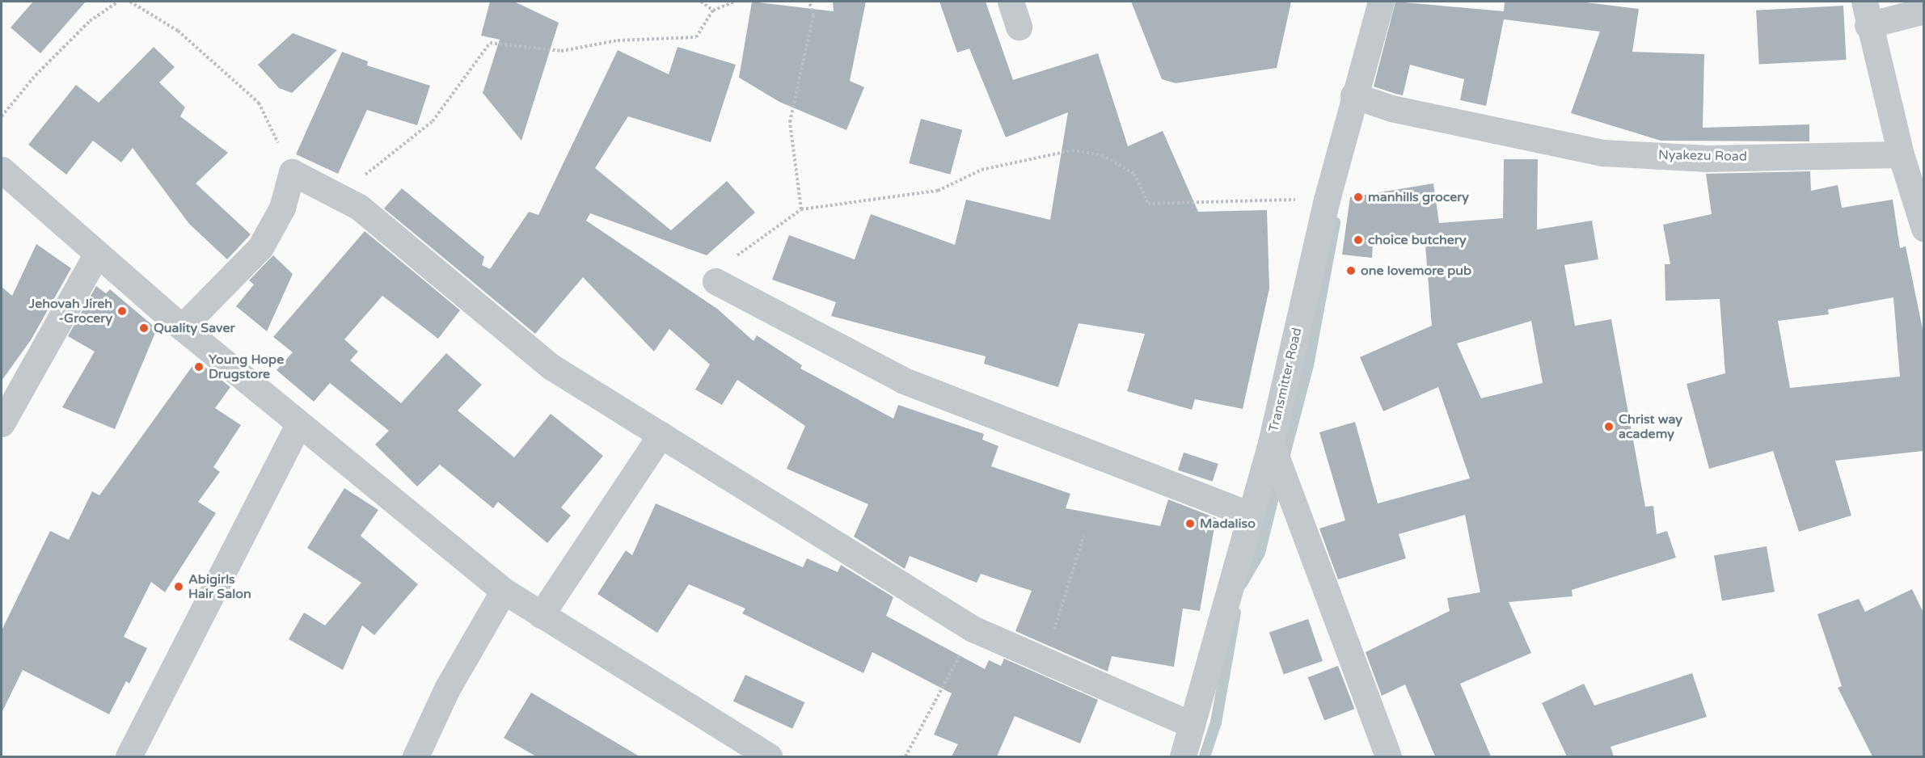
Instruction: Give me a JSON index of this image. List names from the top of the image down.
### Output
{
  "streets": {
    "street": ["Nyakezu Road", "Transmitter Road"]
  },
  "crossings": [
    ["Nyakezu Road", "Transmitter Road"]
  ],
  "places": [
    "manhills grocery",
    "choice butchery",
    "one lovemore pub",
    "Jehovah Jireh -Grocery",
    "Quality Saver",
    "Young Hope Drugstore",
    "Christ way academy",
    "Madaliso",
    "Abigirls Hair Salon"
  ]
}
